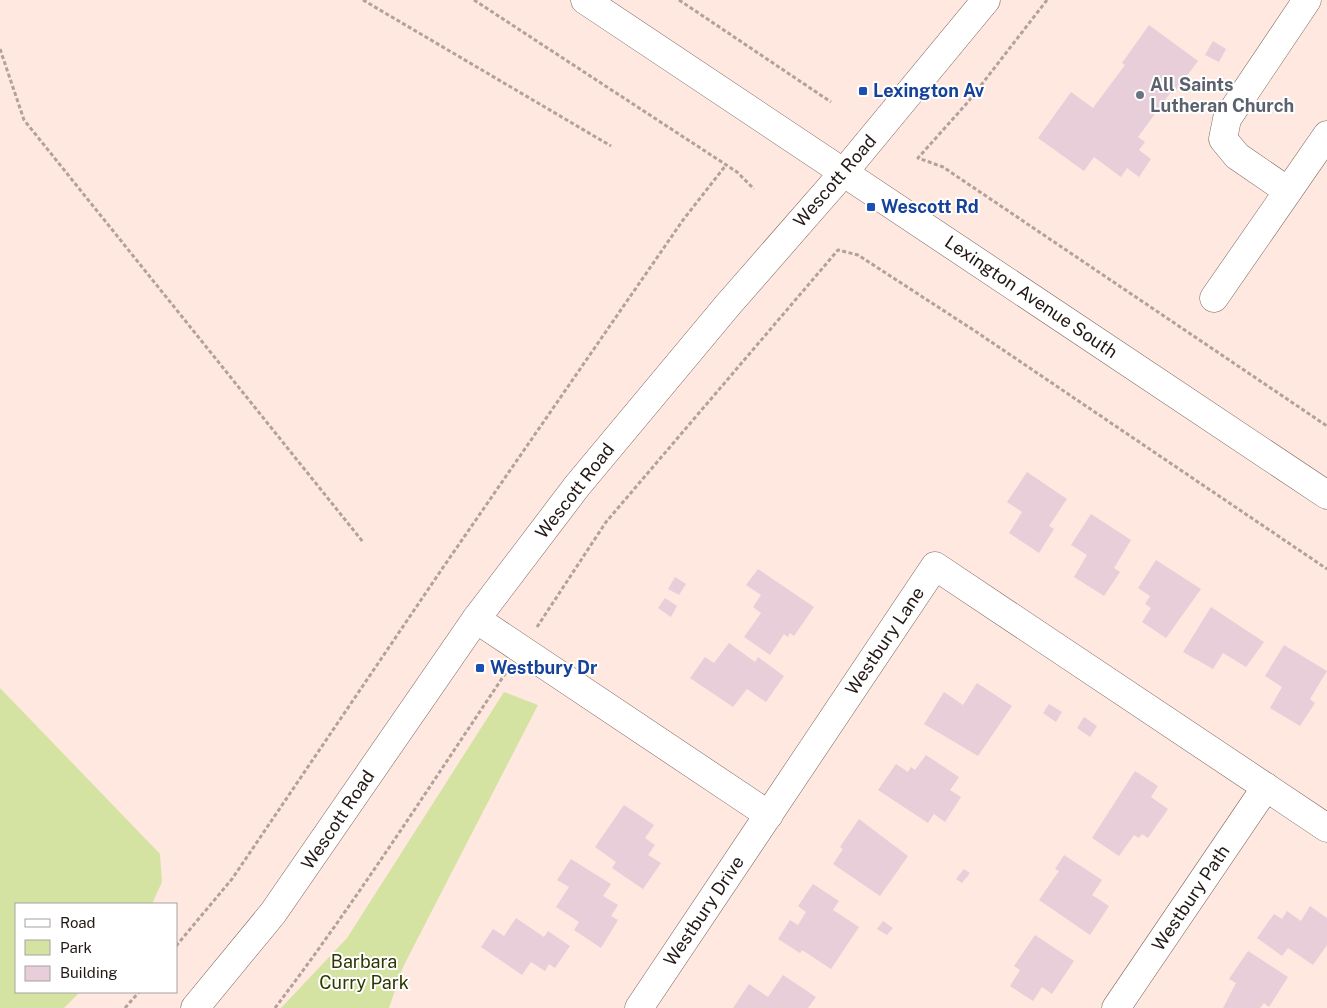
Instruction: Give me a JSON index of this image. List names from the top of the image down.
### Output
{
  "streets": {
    "street": [
      "Wescott Road",
      "Lexington Avenue South",
      "Westbury Lane",
      "Westbury Path",
      "Westbury Drive"
    ]
  },
  "crossings": [
    ["Wescott Road", "Lexington Avenue South"],
    ["Westbury Lane", "Westbury Path"],
    ["Westbury Lane", "Westbury Drive"]
  ],
  "parks": ["Barbara Curry Park"],
  "places": {
    "transit": ["Lexington Av", "Wescott Rd", "Westbury Dr"],
    "other": ["All Saints Lutheran Church"]
  },
  "legend": ["Road", "Park", "Building"]
}
